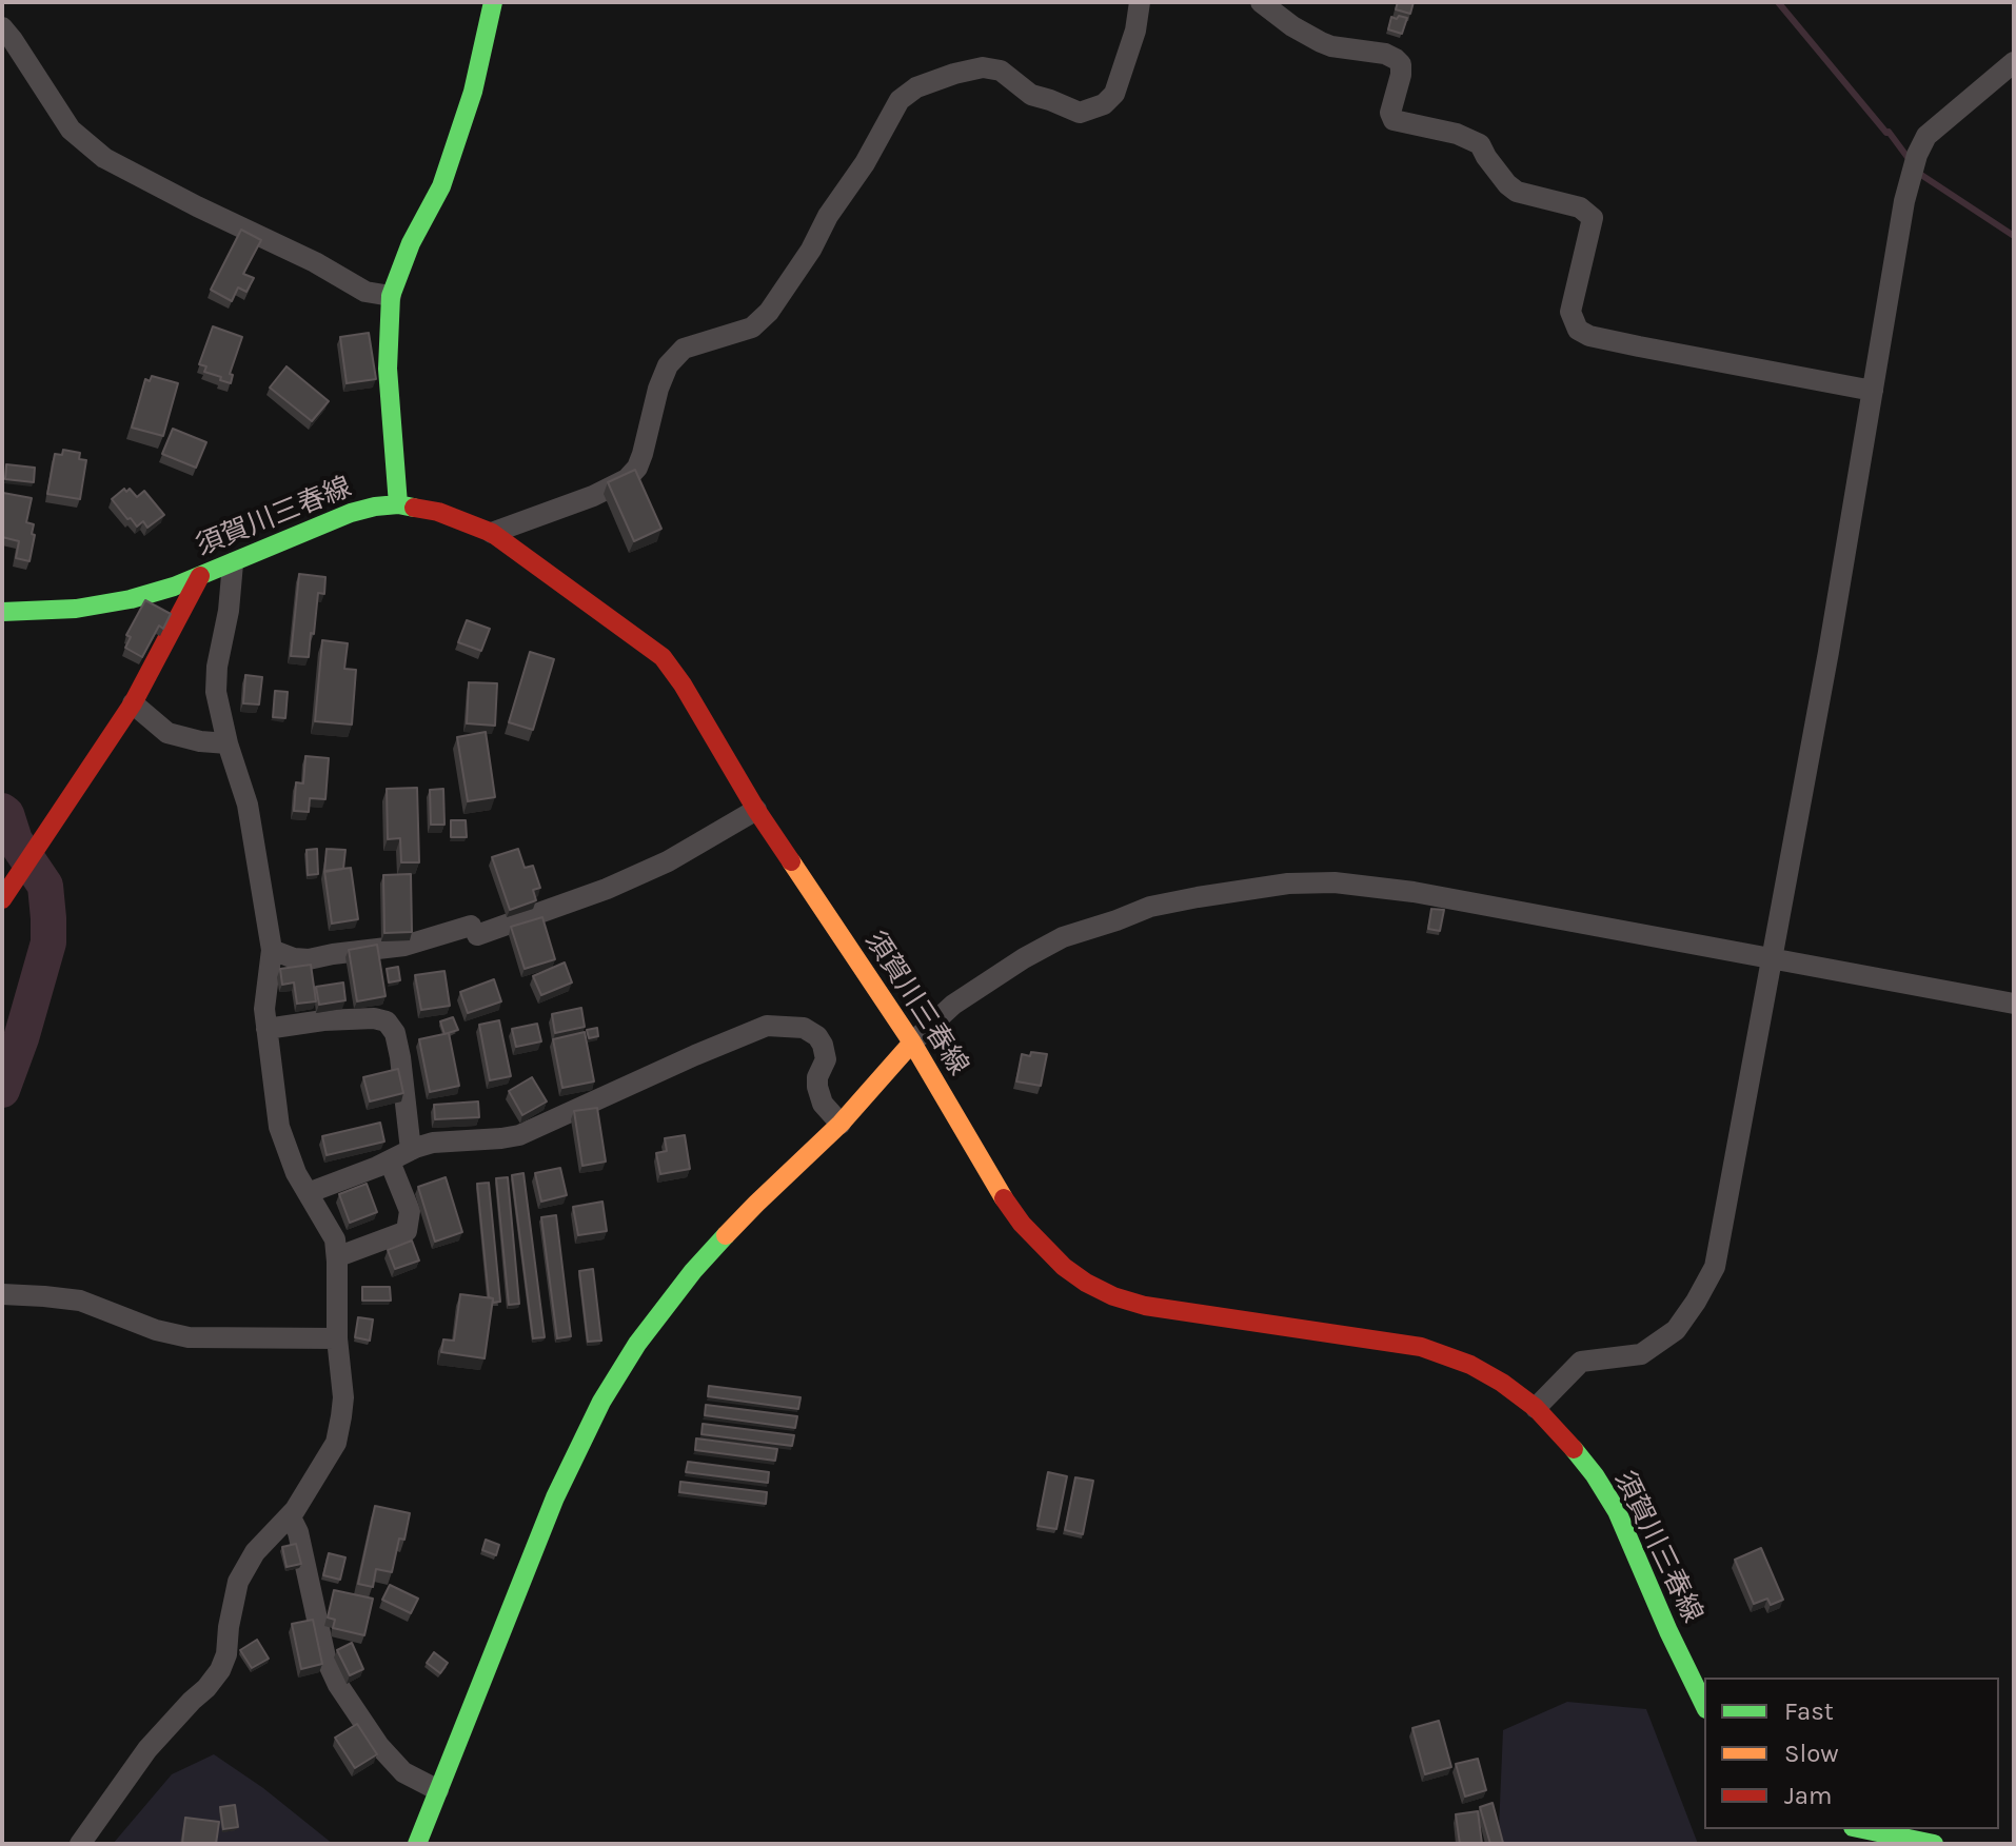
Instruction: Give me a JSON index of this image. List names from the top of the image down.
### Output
{
  "streets": {
    "main road": ["須賀川三春線"]
  },
  "legend": ["Fast", "Slow", "Jam"]
}
